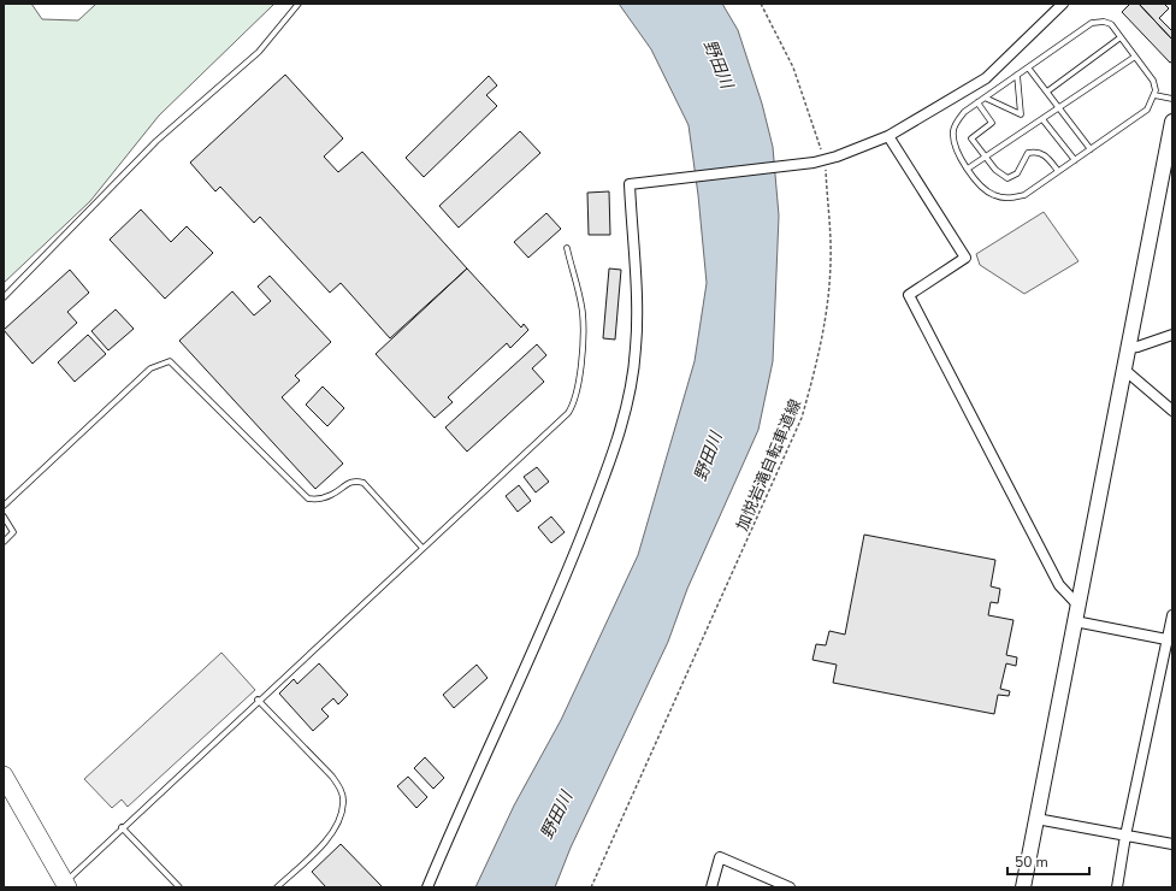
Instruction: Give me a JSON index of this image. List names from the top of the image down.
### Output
{
  "streets": {
    "path": ["加悦岩滝自転車道線"]
  },
  "water": ["野田川"],
  "scale_bar": "50 m"
}
